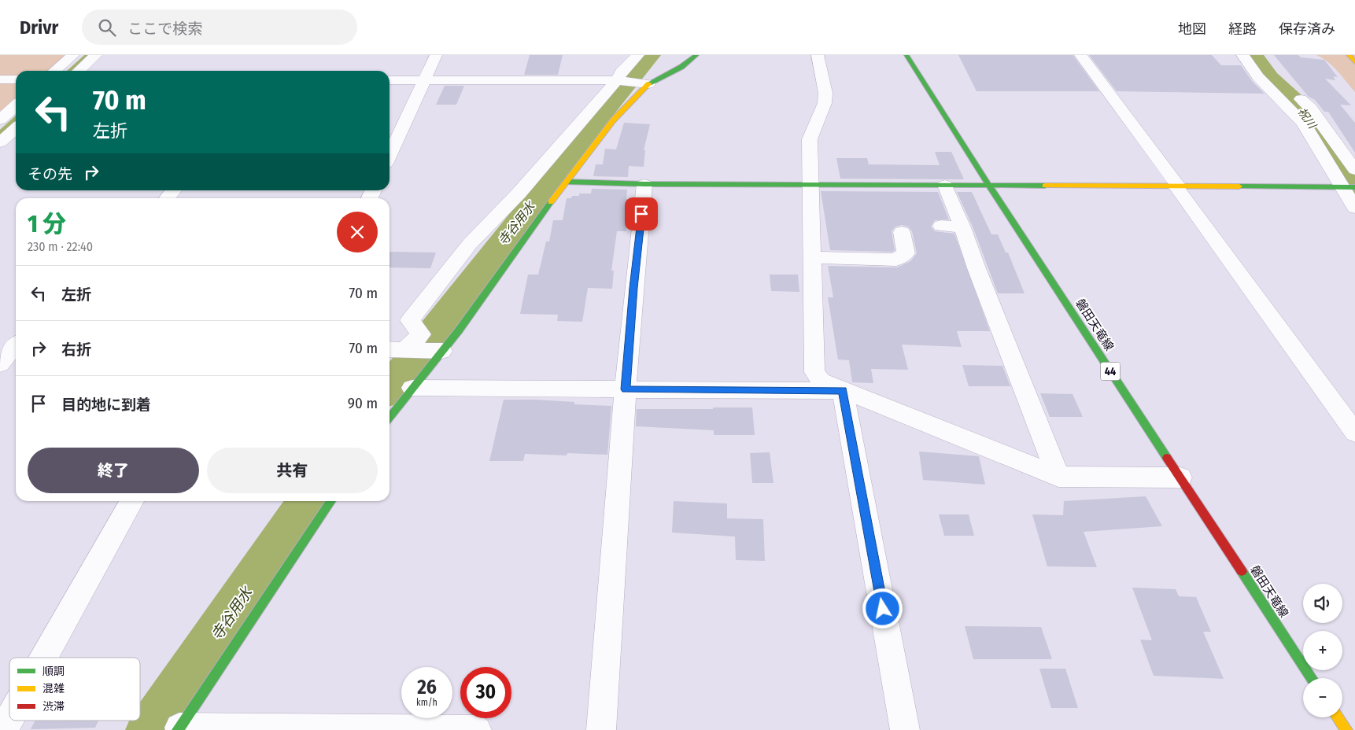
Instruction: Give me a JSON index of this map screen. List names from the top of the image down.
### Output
{
  "streets": {
    "street": ["磐田天竜線", "44"]
  },
  "water": ["祝川", "寺谷用水"],
  "legend": ["順調", "混雑", "渋滞"],
  "page": {
    "header": "Drivr",
    "search": "ここで検索",
    "nav": ["地図", "経路", "保存済み"],
    "turn": ["70 m", "左折"],
    "then": "その先",
    "heading": ["1 分", "230 m · 22:40"],
    "list": [
      {
        "name": "左折",
        "value": "70 m"
      },
      {
        "name": "右折",
        "value": "70 m"
      },
      {
        "name": "目的地に到着",
        "value": "90 m"
      }
    ],
    "buttons": ["終了", "共有"],
    "map_buttons": ["+", "−"],
    "speed": "26 km/h",
    "limit": "30"
  }
}
